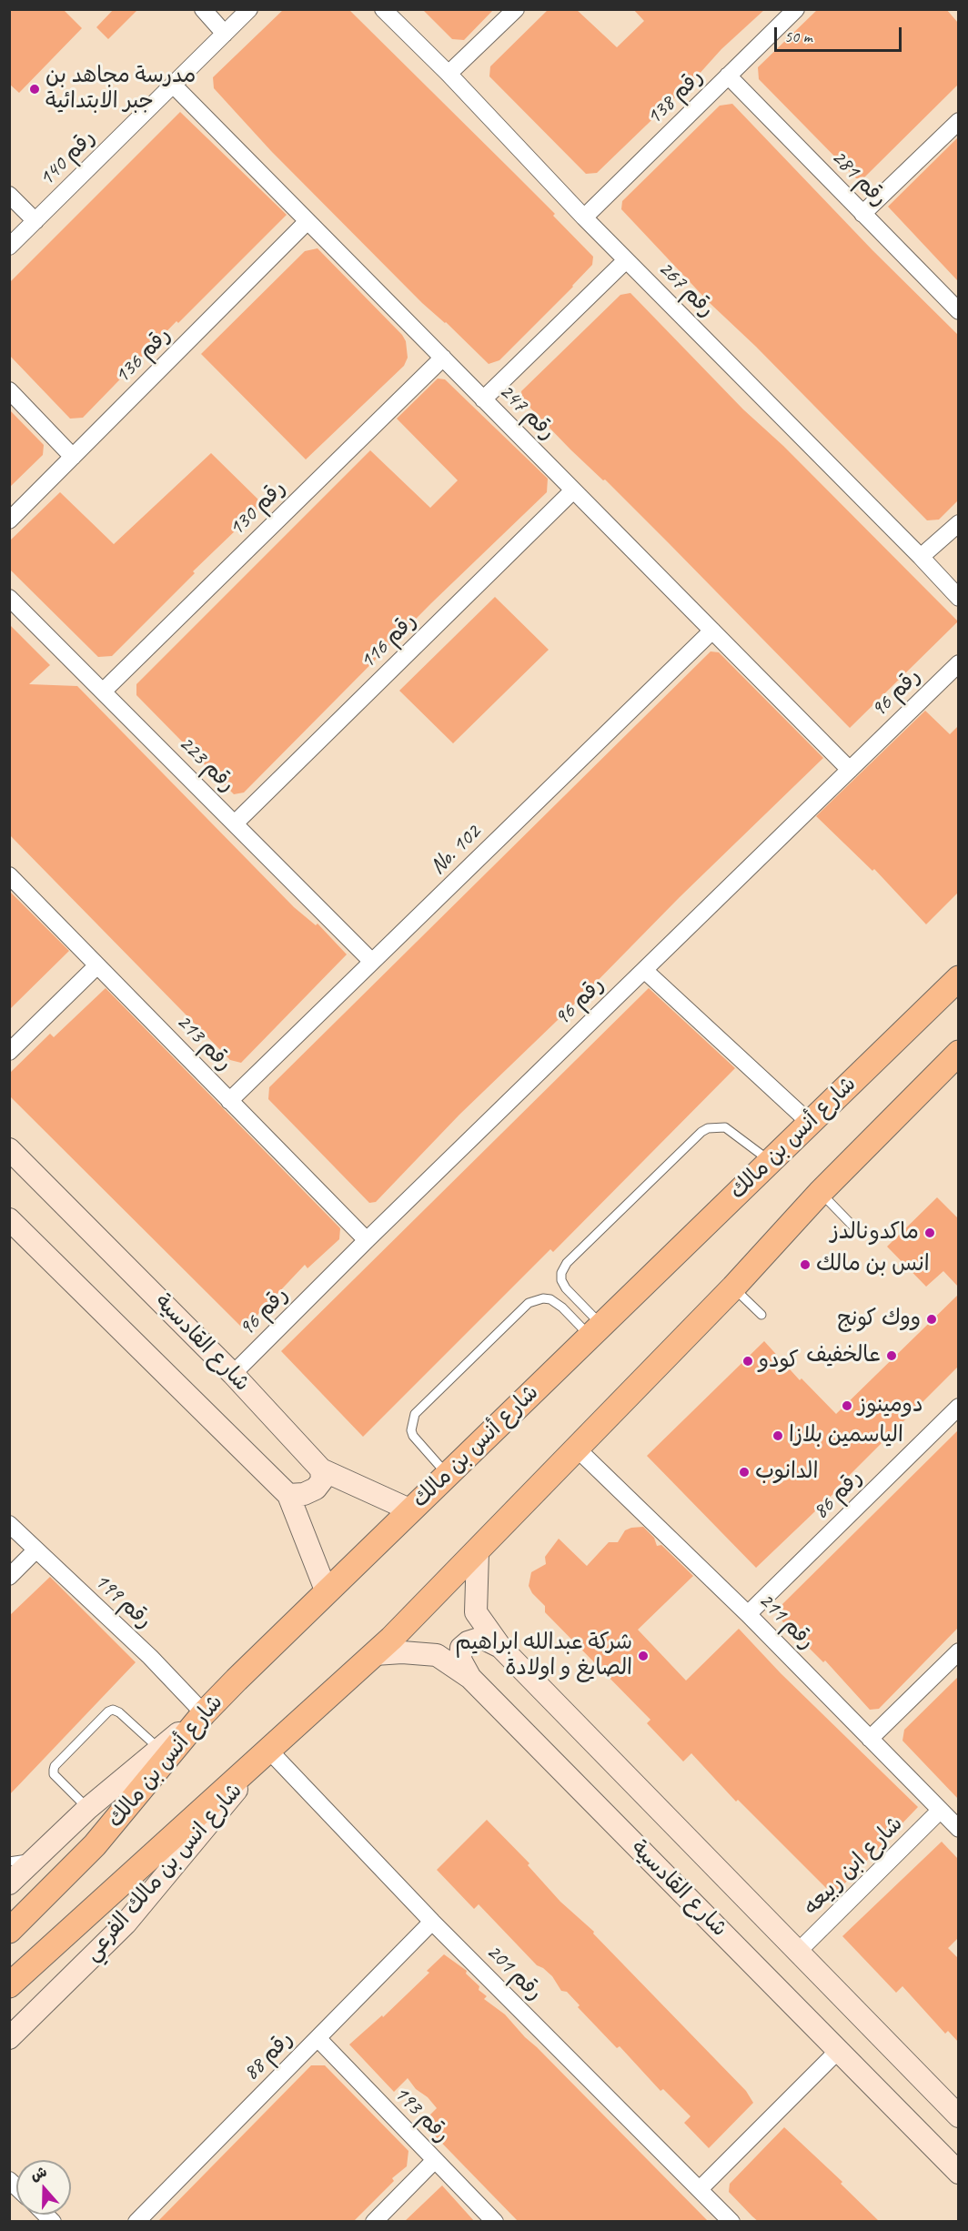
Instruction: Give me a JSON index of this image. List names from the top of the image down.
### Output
{
  "streets": {
    "main road": ["شارع أنس بن مالك"],
    "street": [
      "رقم 138",
      "رقم 140",
      "رقم 281",
      "رقم 267",
      "رقم 136",
      "رقم 247",
      "رقم 130",
      "رقم 116",
      "رقم 96",
      "رقم 223",
      "No. 102",
      "رقم 213",
      "شارع القادسية",
      "رقم 86",
      "رقم 199",
      "رقم 211",
      "شارع ابن ربيعه",
      "شارع انس بن مالك الفرعي",
      "رقم 201",
      "رقم 88",
      "رقم 193"
    ]
  },
  "crossings": [
    ["رقم 138", "رقم 281"],
    ["رقم 138", "رقم 267"],
    ["رقم 140", "رقم 247"],
    ["رقم 136", "رقم 247"],
    ["رقم 247", "رقم 130"],
    ["رقم 247", "رقم 116"],
    ["رقم 247", "رقم 96"],
    ["رقم 247", "No. 102"],
    ["رقم 130", "رقم 223"],
    ["رقم 116", "رقم 223"],
    ["رقم 96", "رقم 213"],
    ["رقم 96", "شارع القادسية"],
    ["رقم 223", "No. 102"],
    ["No. 102", "رقم 213"],
    ["شارع أنس بن مالك", "شارع القادسية"],
    ["شارع أنس بن مالك", "رقم 199"],
    ["شارع القادسية", "شارع ابن ربيعه"],
    ["رقم 86", "رقم 211"],
    ["رقم 211", "شارع ابن ربيعه"],
    ["شارع انس بن مالك الفرعي", "رقم 201"],
    ["رقم 201", "رقم 88"],
    ["رقم 88", "رقم 193"]
  ],
  "places": [
    "مدرسة مجاهد بن جبر الابتدائية",
    "ماكدونالدز",
    "انس بن مالك",
    "ووك كونج",
    "عالخفيف",
    "كودو",
    "دومينوز",
    "الياسمين بلازا",
    "الدانوب",
    "شركة عبدالله ابراهيم الصايغ و اولادة"
  ],
  "scale_bar": "50 m",
  "north": "top"
}
